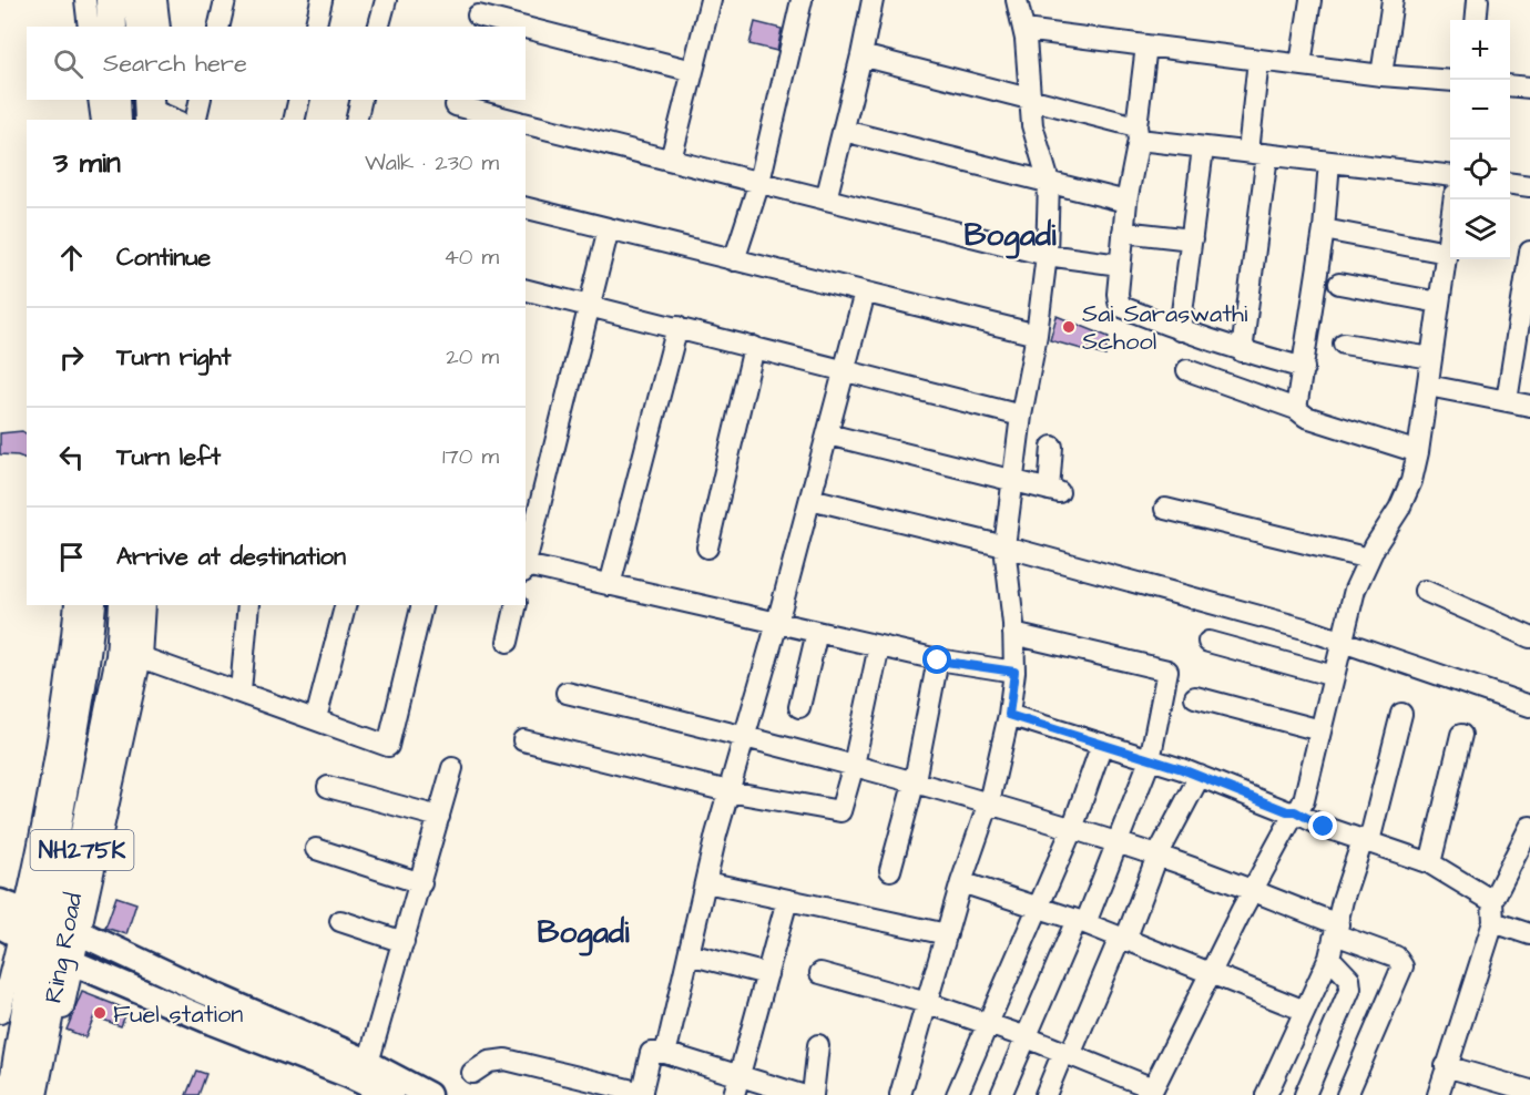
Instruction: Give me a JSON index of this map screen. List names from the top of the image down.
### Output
{
  "streets": {
    "highway": ["NH275K", "Ring Road"]
  },
  "districts": ["Bogadi", "Bogadi"],
  "places": ["Sai Saraswathi School", "Fuel station"],
  "page": {
    "map_buttons": ["+", "−"],
    "search": "Search here",
    "heading": ["3 min", "Walk · 230 m"],
    "list": [
      ["Continue", "40 m"],
      ["Turn right", "20 m"],
      ["Turn left", "170 m"],
      "Arrive at destination"
    ]
  }
}
